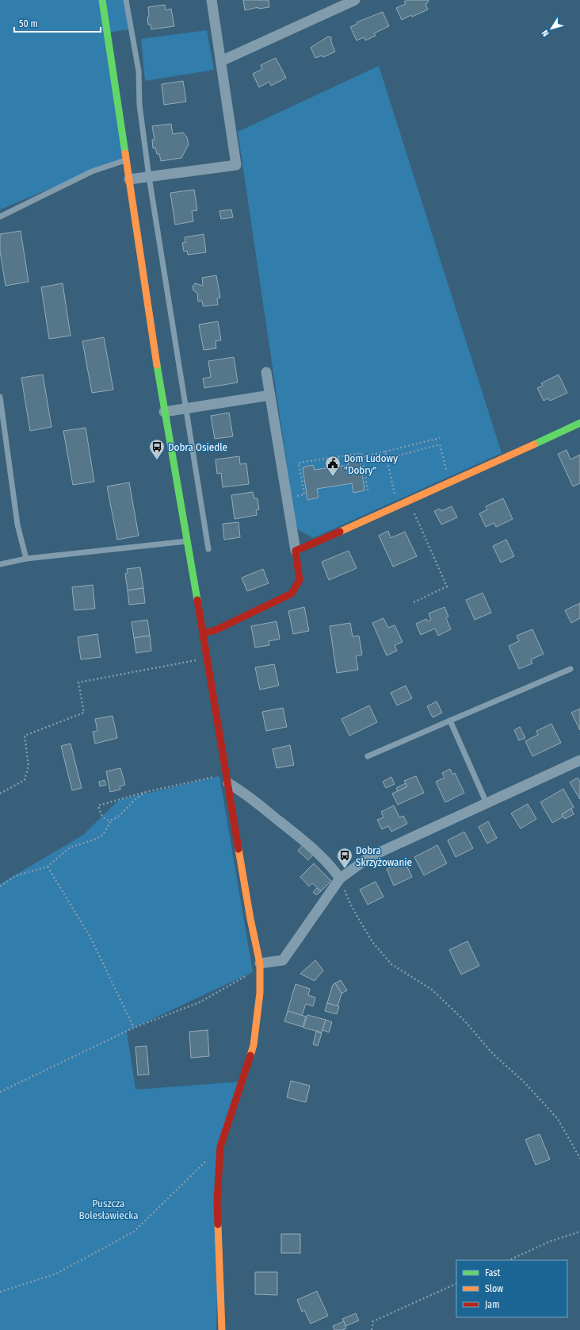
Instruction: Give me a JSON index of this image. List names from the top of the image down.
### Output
{
  "parks": ["Puszcza Bolesławiecka"],
  "places": {
    "bus stop": ["Dobra Osiedle", "Dobra Skrzyżowanie"],
    "public building": ["Dom Ludowy \"Dobry\""]
  },
  "legend": ["Fast", "Slow", "Jam"],
  "scale_bar": "50 m",
  "north": "bottom left"
}
